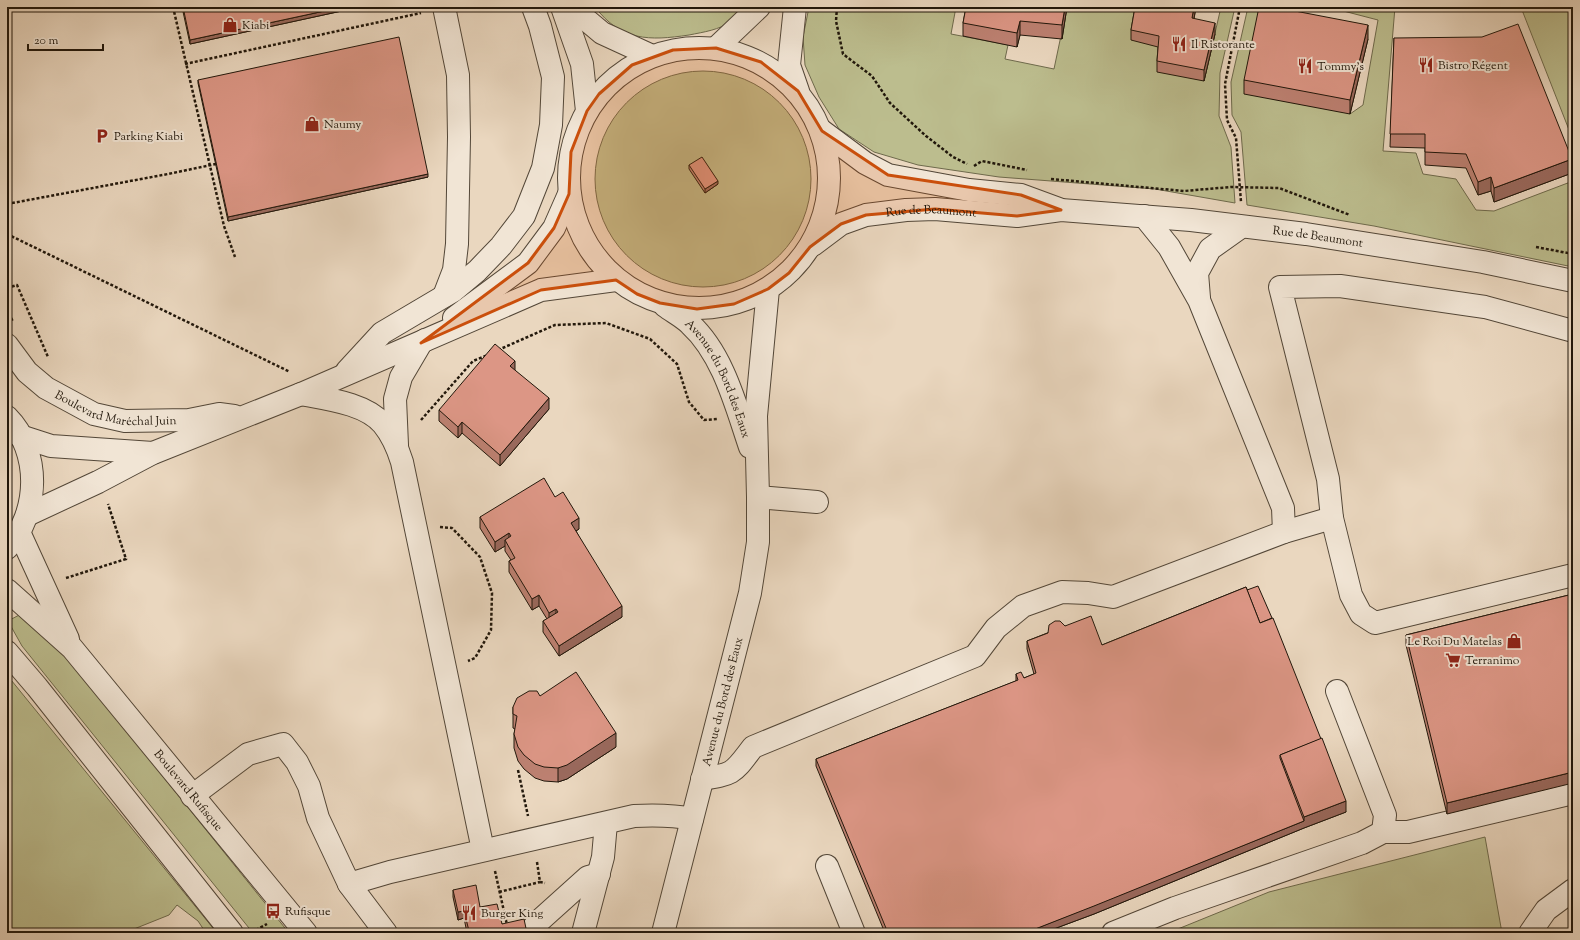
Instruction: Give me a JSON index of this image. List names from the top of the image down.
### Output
{
  "streets": {
    "street": [
      "Rue de Beaumont",
      "Avenue du Bord des Eaux",
      "Boulevard Maréchal Juin",
      "Boulevard Rufisque"
    ]
  },
  "places": {
    "shop": ["Kiabi", "Naumy", "Le Roi Du Matelas"],
    "restaurant": [
      "Il Ristorante",
      "Bistro Régent",
      "Tommy's",
      "Burger King"
    ],
    "parking": ["Parking Kiabi"],
    "supermarket": ["Terranimo"],
    "bus stop": ["Rufisque"]
  },
  "scale_bar": "20 m"
}
